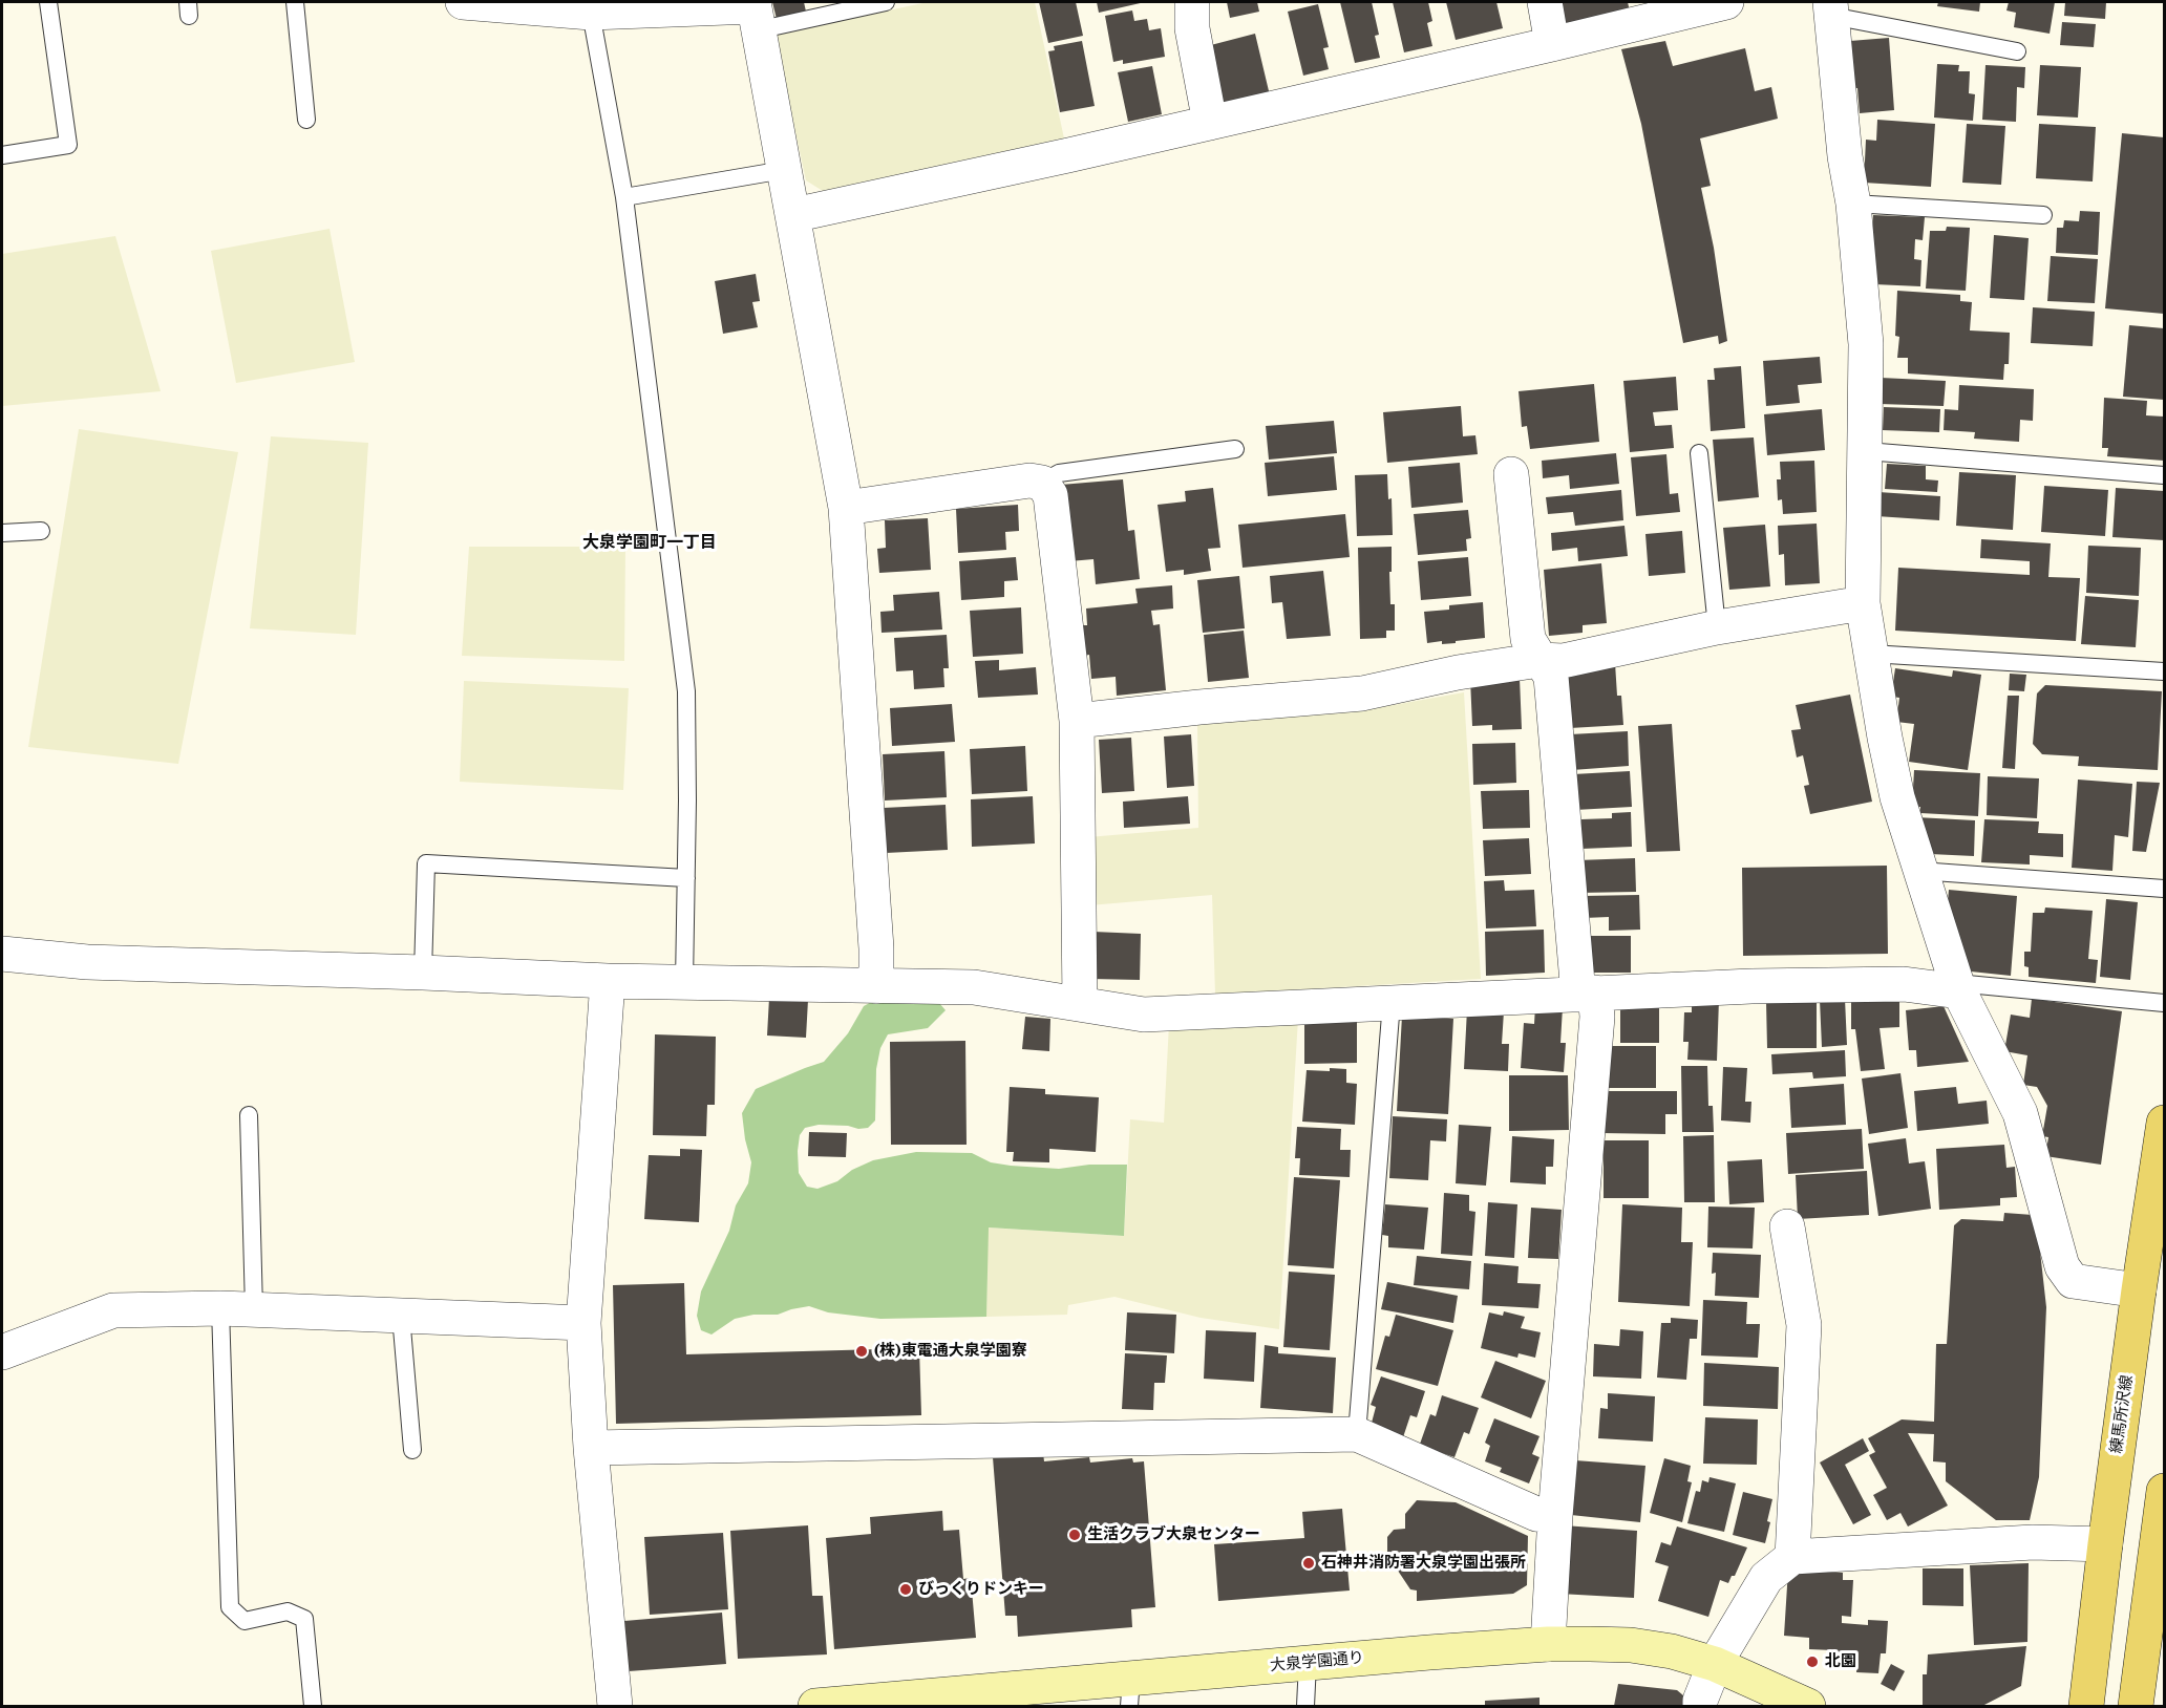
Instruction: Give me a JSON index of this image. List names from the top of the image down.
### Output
{
  "streets": {
    "main road": ["練馬所沢線"],
    "street": ["大泉学園通り"]
  },
  "districts": ["大泉学園町一丁目"],
  "places": [
    "(株)東電通大泉学園寮",
    "生活クラブ大泉センター",
    "石神井消防署大泉学園出張所",
    "びっくりドンキー",
    "北園"
  ]
}
